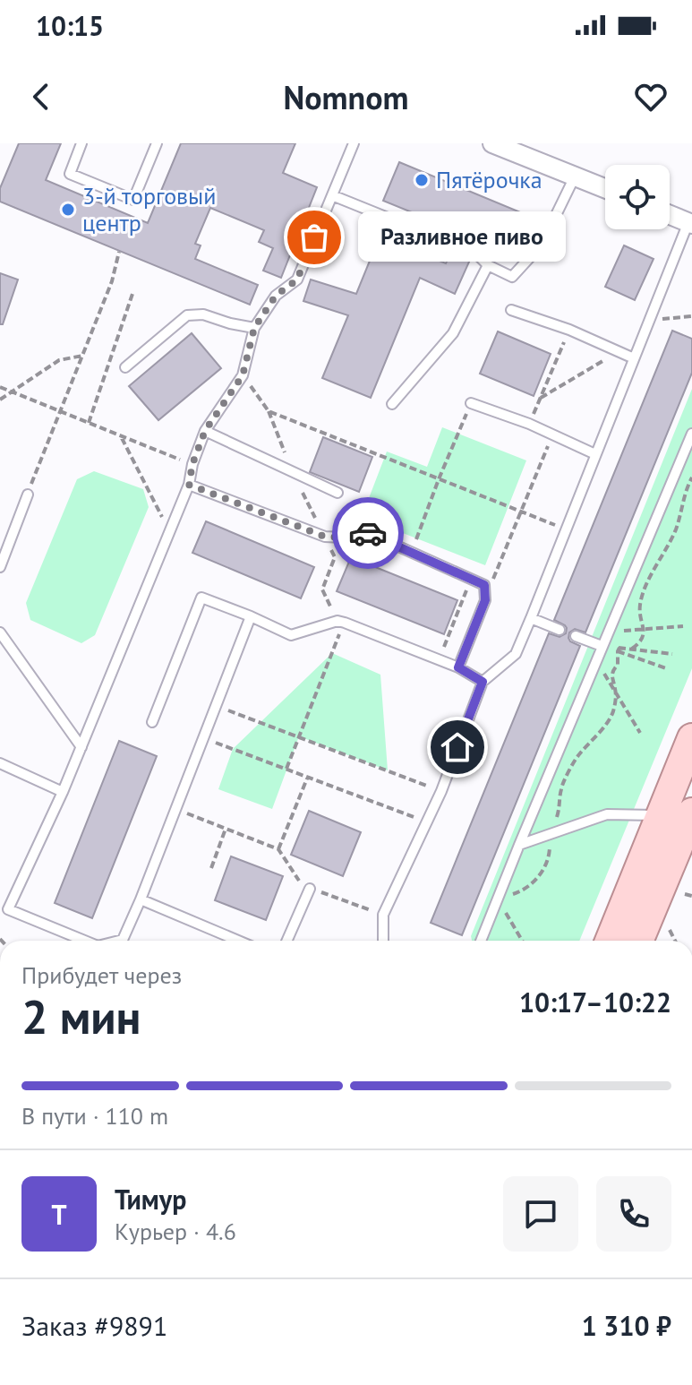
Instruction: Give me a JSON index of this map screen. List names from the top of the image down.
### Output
{
  "places": ["Пятёрочка", "3-й торговый центр", "Разливное пиво"],
  "page": {
    "status": "10:15",
    "header": "Nomnom",
    "bubble": "Разливное пиво",
    "heading": ["2 мин", "Прибудет через", "10:17–10:22"],
    "panel": [
      "Тимур",
      "Курьер · 4.6",
      "Заказ #9891",
      "1 310 ₽"
    ],
    "bar": "В пути · 110 m",
    "round": "Т"
  }
}
